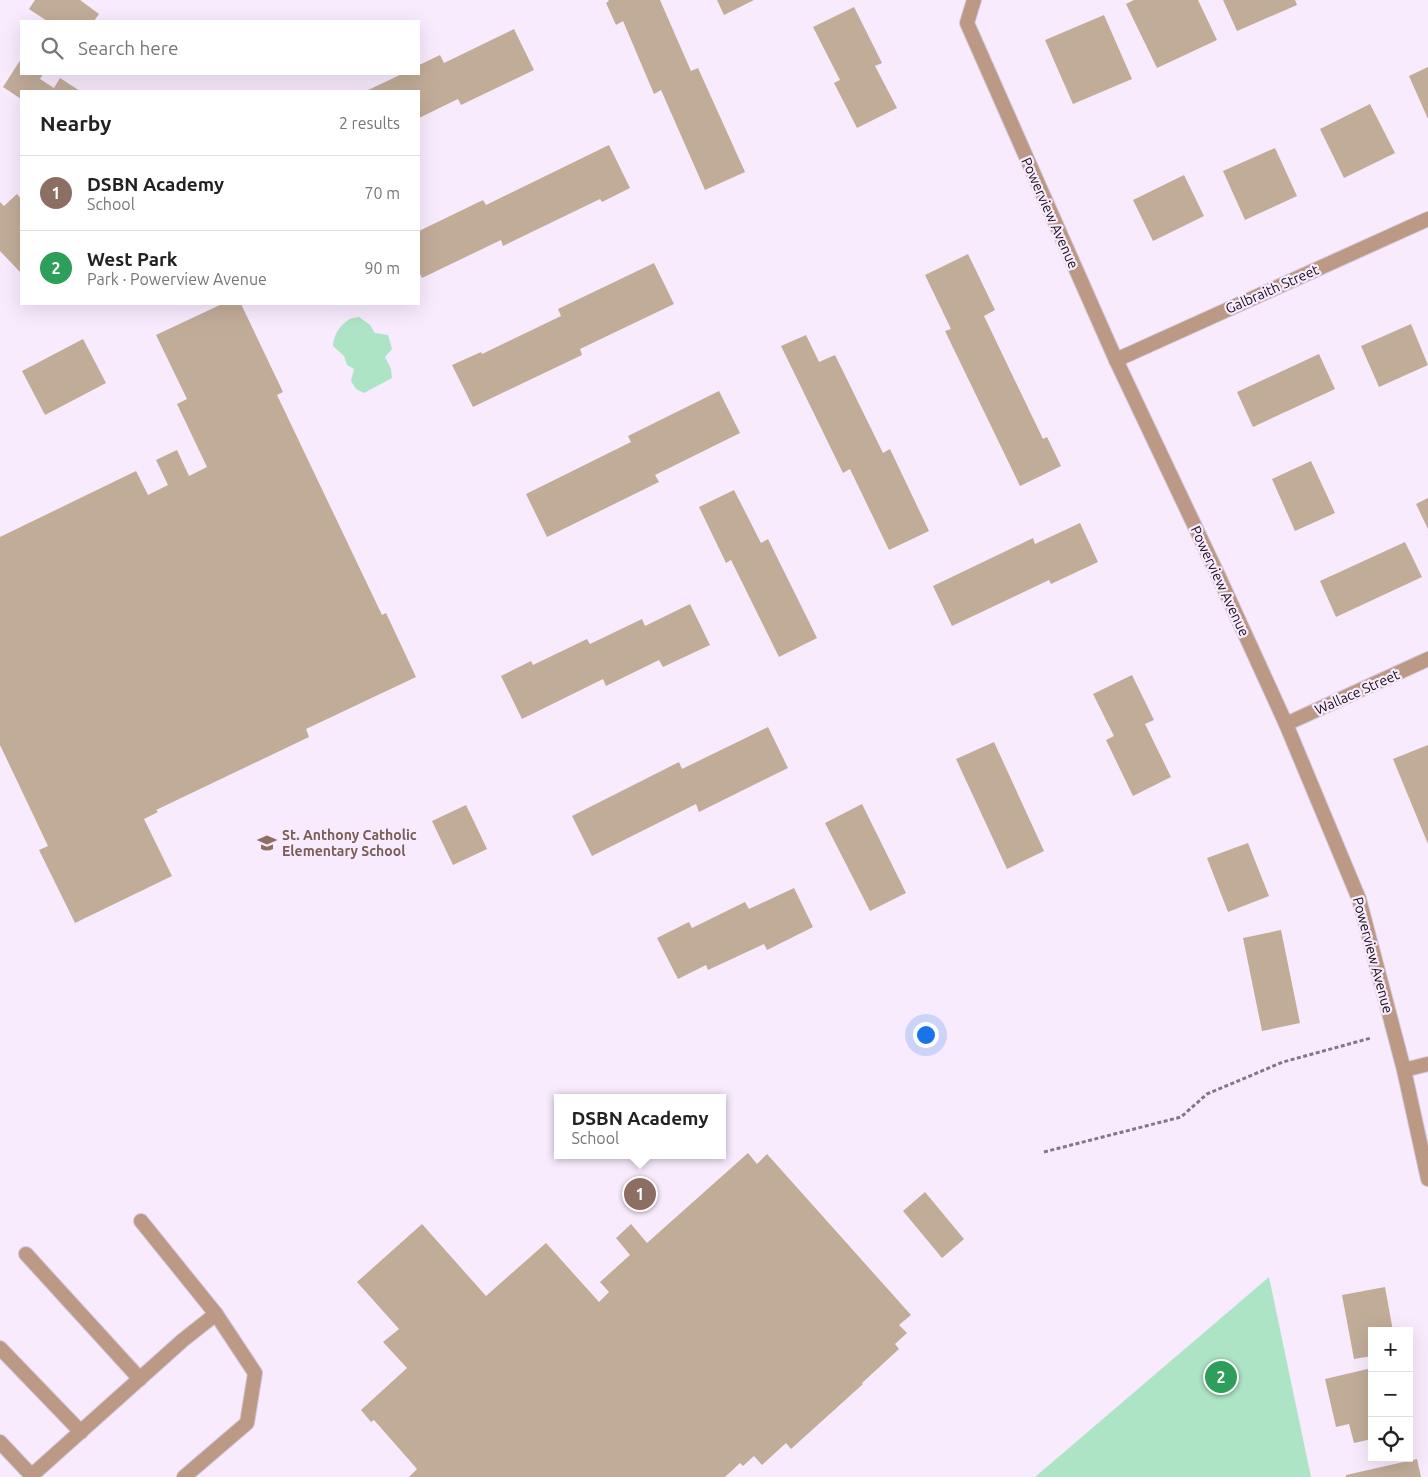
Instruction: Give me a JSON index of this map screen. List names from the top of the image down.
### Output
{
  "streets": {
    "street": ["Powerview Avenue", "Galbraith Street", "Wallace Street"]
  },
  "crossings": [
    ["Powerview Avenue", "Galbraith Street"],
    ["Powerview Avenue", "Wallace Street"]
  ],
  "places": {
    "school or university": ["St. Anthony Catholic Elementary School"]
  },
  "page": {
    "search": "Search here",
    "heading": ["Nearby", "2 results"],
    "list": [
      {
        "mark": "1",
        "name": "DSBN Academy",
        "note": "School",
        "value": "70 m"
      },
      {
        "mark": "2",
        "name": "West Park",
        "note": "Park · Powerview Avenue",
        "value": "90 m"
      }
    ],
    "popup": ["DSBN Academy", "School"],
    "pins": ["1", "2"],
    "map_buttons": ["+", "−"]
  }
}
